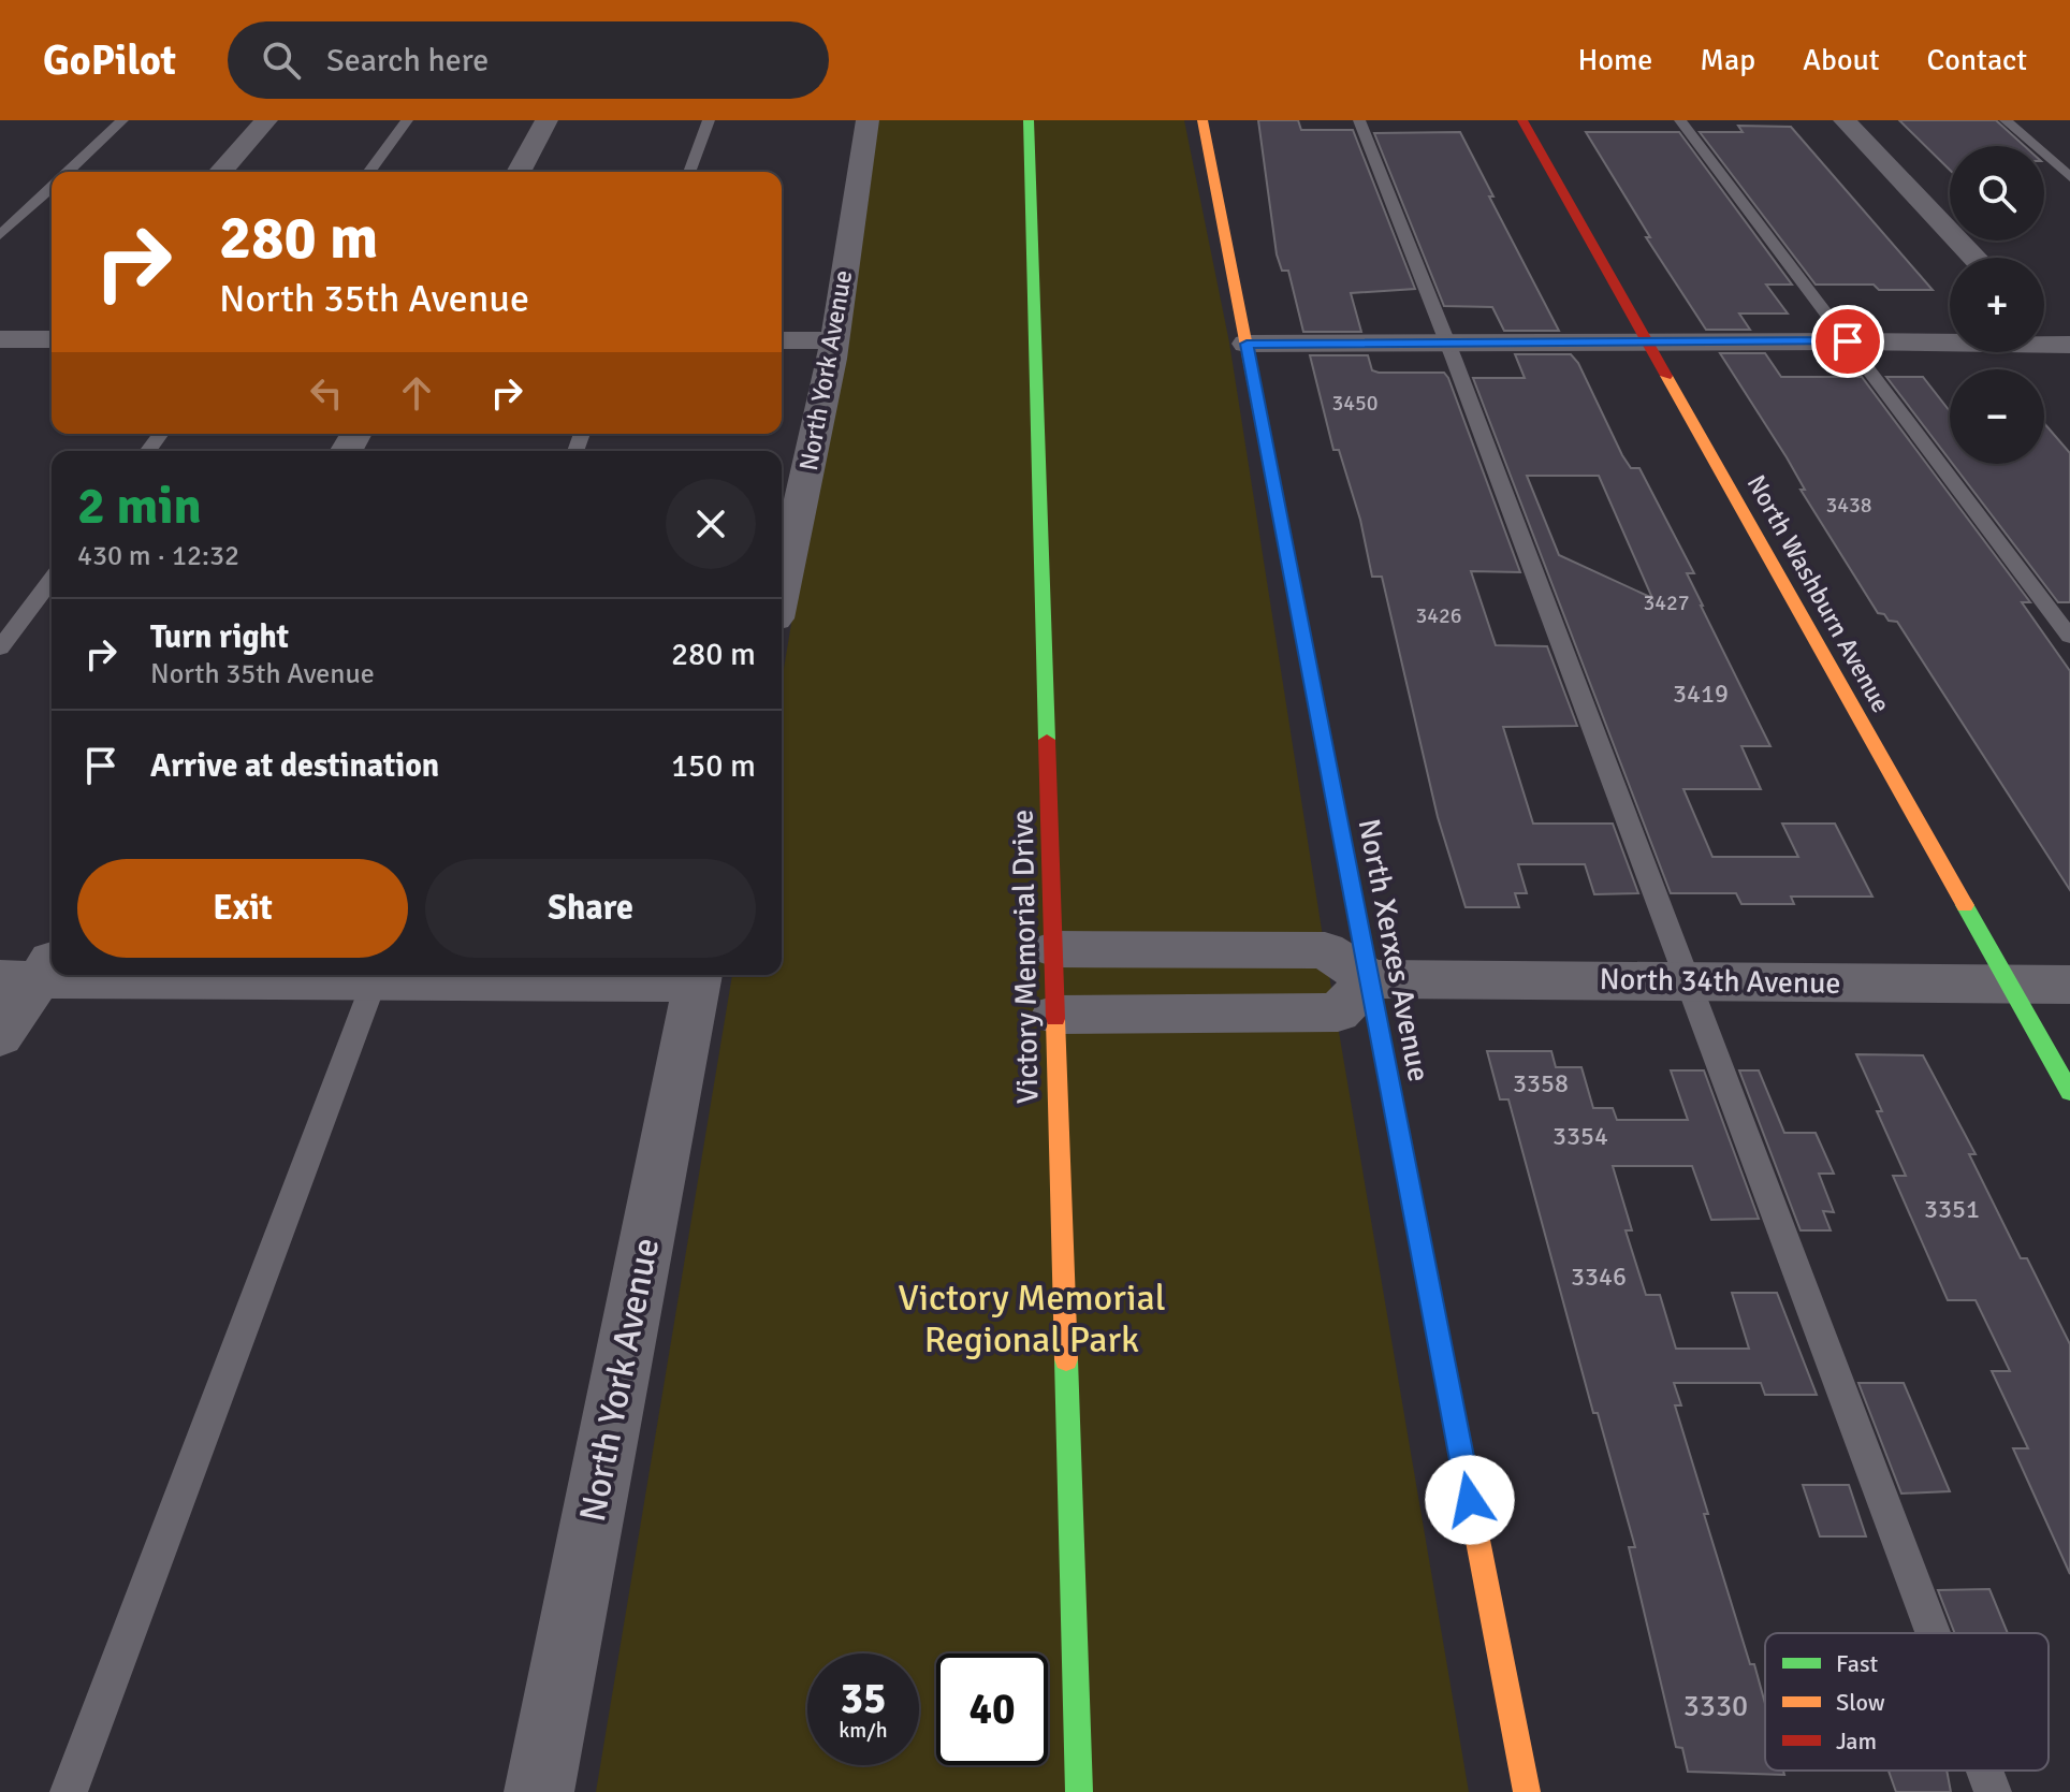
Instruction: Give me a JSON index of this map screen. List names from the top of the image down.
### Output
{
  "streets": {
    "street": [
      "North York Avenue",
      "North Washburn Avenue",
      "North Xerxes Avenue",
      "Victory Memorial Drive",
      "North 34th Avenue"
    ]
  },
  "crossings": [
    ["North Washburn Avenue", "North 34th Avenue"],
    ["North Xerxes Avenue", "North 34th Avenue"]
  ],
  "parks": ["Victory Memorial Regional Park"],
  "house_numbers": [
    "3450",
    "3438",
    "3427",
    "3426",
    "3419",
    "3358",
    "3354",
    "3351",
    "3346",
    "3330"
  ],
  "legend": ["Fast", "Slow", "Jam"],
  "page": {
    "header": "GoPilot",
    "search": "Search here",
    "nav": [
      "Home",
      "Map",
      "About",
      "Contact"
    ],
    "map_buttons": ["+", "−"],
    "turn": ["280 m", "North 35th Avenue"],
    "heading": ["2 min", "430 m · 12:32"],
    "list": [
      {
        "name": "Turn right",
        "note": "North 35th Avenue",
        "value": "280 m"
      },
      {
        "name": "Arrive at destination",
        "value": "150 m"
      }
    ],
    "buttons": ["Exit", "Share"],
    "speed": "35 km/h",
    "limit": "40"
  }
}
